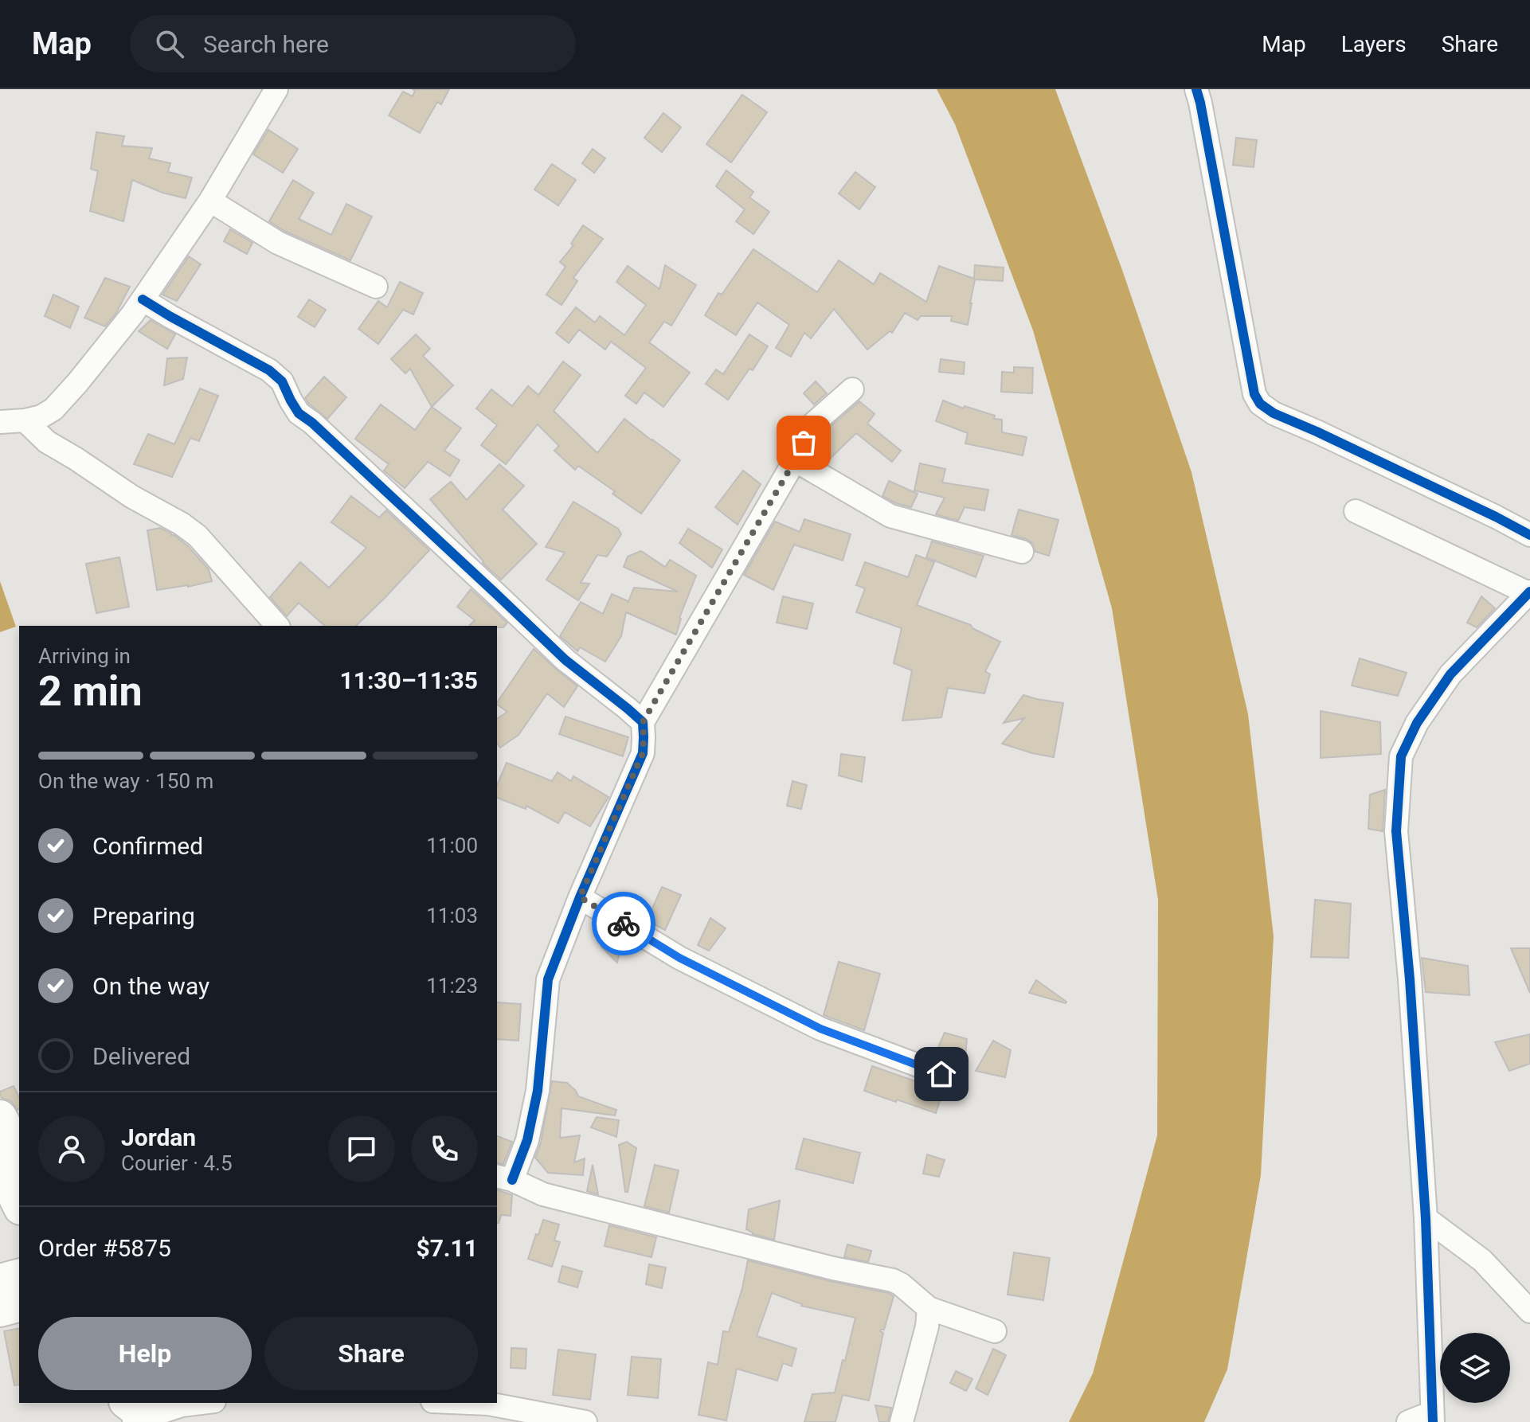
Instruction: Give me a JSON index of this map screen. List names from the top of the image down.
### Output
{
  "page": {
    "header": "Map",
    "search": "Search here",
    "nav": ["Map", "Layers", "Share"],
    "heading": ["2 min", "Arriving in", "11:30–11:35"],
    "panel": [
      "Jordan",
      "Courier · 4.5",
      "Order #5875",
      "$7.11"
    ],
    "bar": "On the way · 150 m",
    "list": [
      ["Confirmed", "11:00"],
      ["Preparing", "11:03"],
      ["On the way", "11:23"],
      "Delivered"
    ],
    "buttons": ["Help", "Share"]
  }
}
